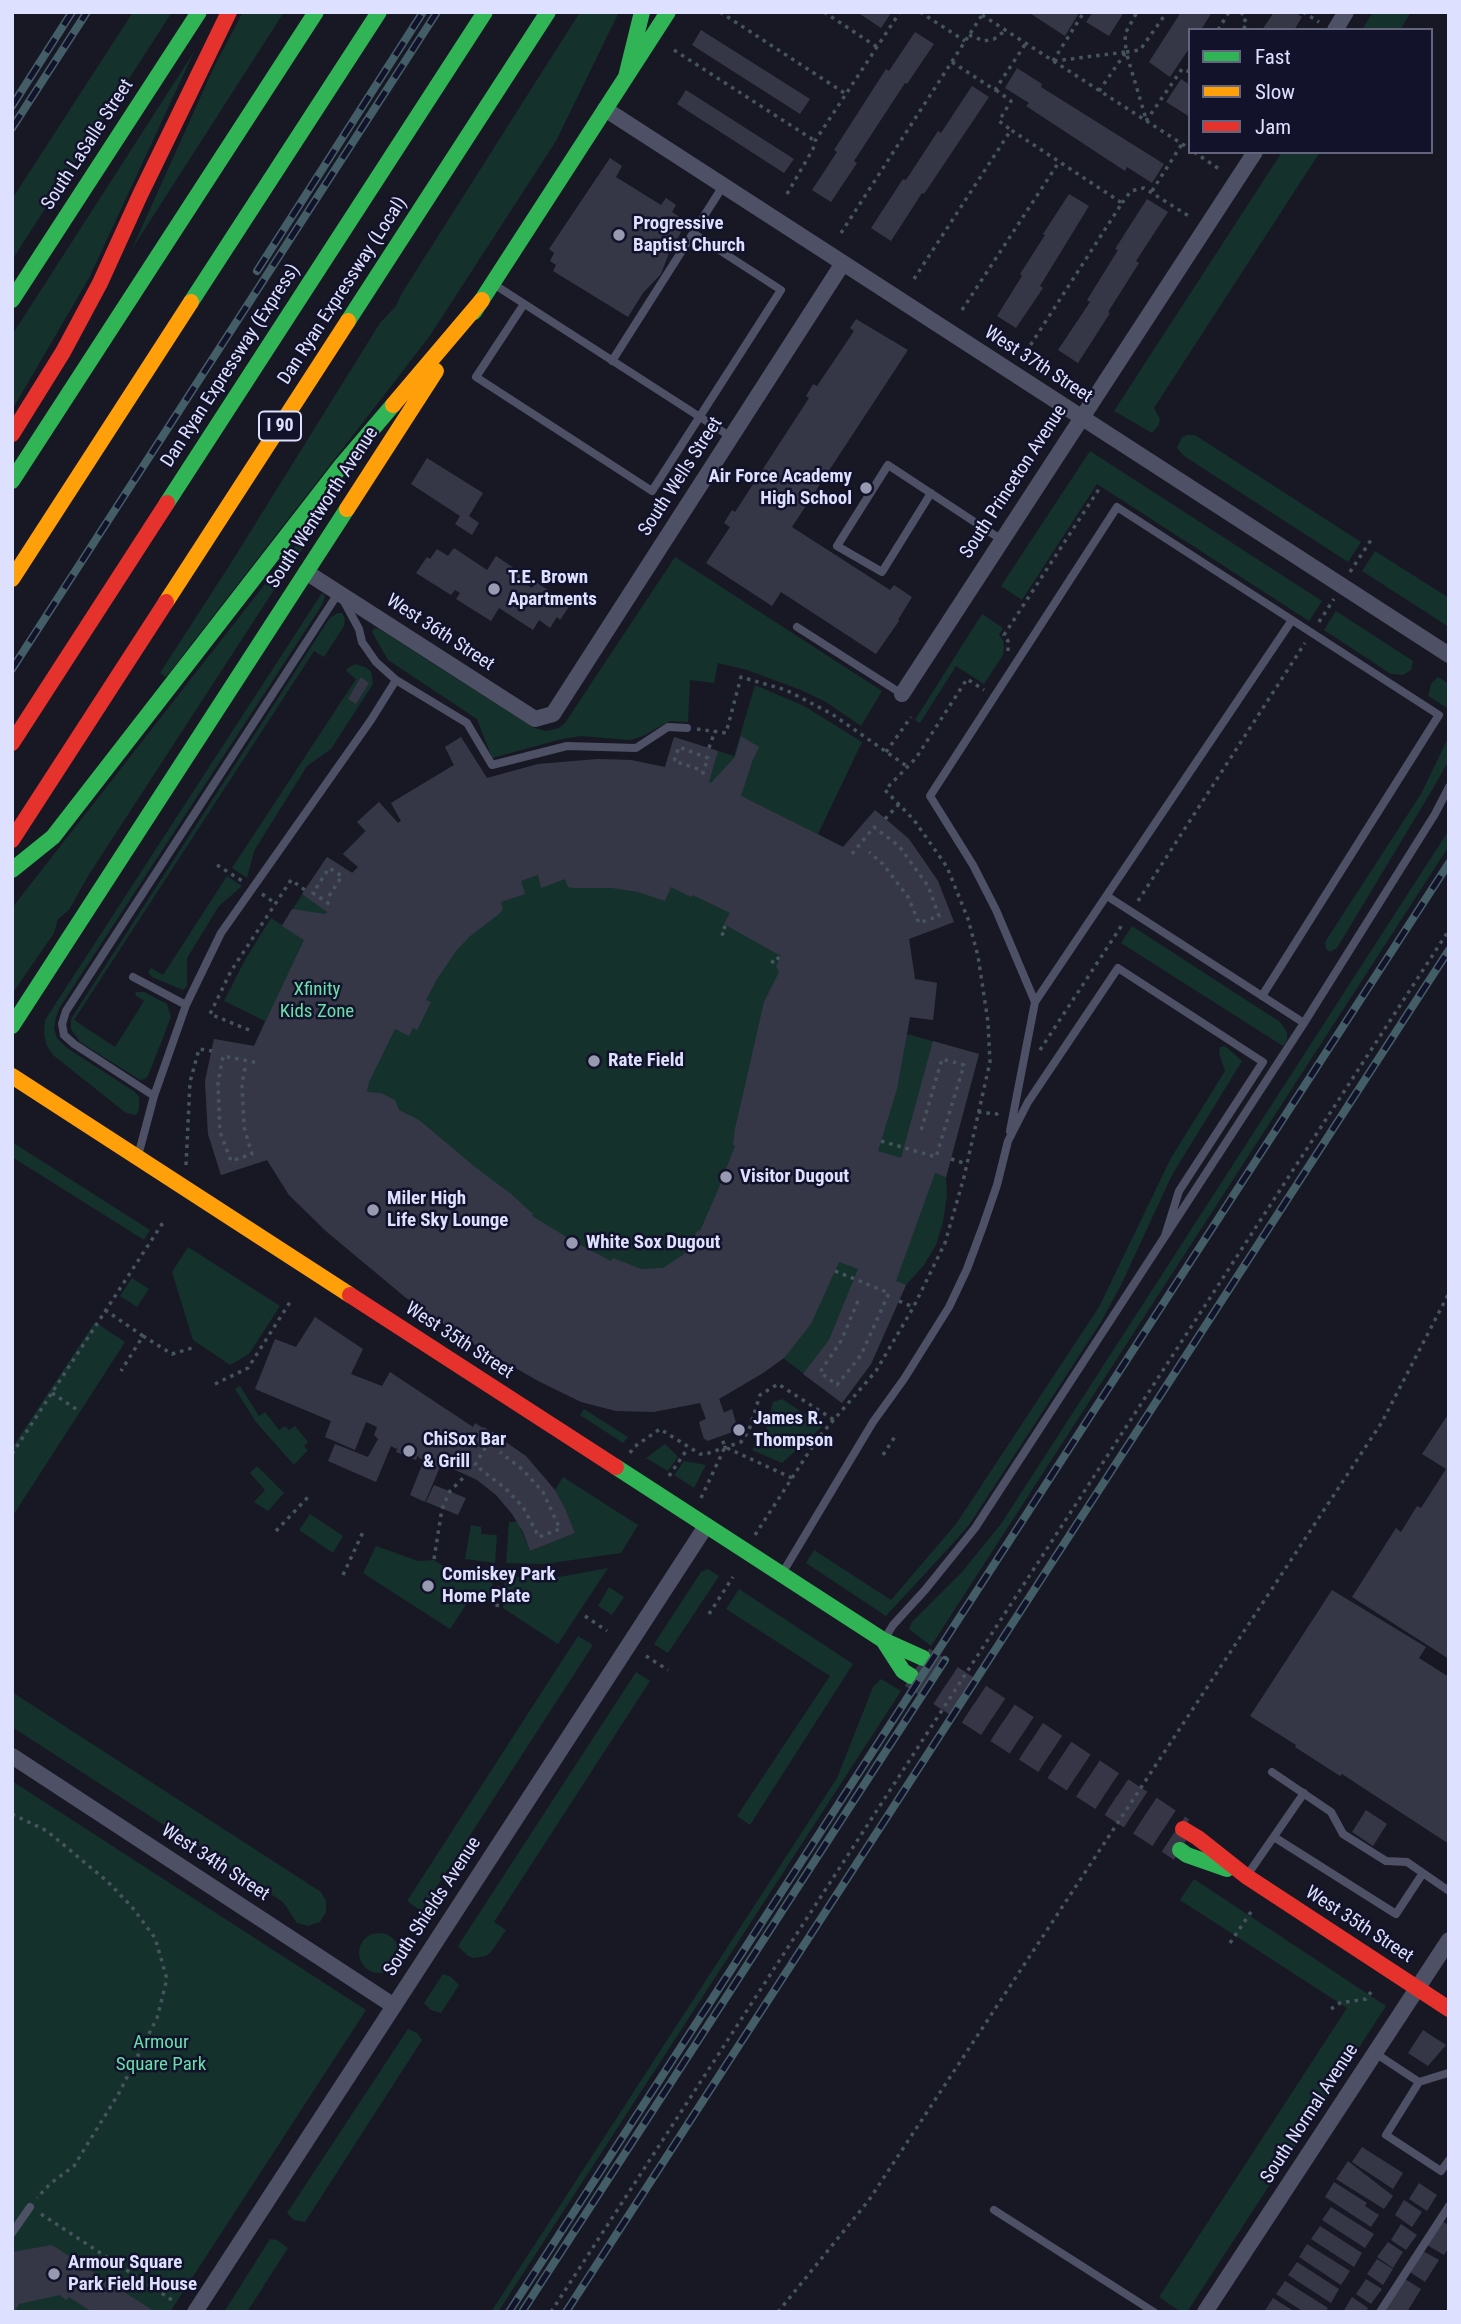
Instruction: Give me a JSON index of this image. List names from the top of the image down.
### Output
{
  "streets": {
    "main road": [
      "South LaSalle Street",
      "Dan Ryan Expressway (Local)",
      "Dan Ryan Expressway (Express)",
      "I 90",
      "South Wentworth Avenue",
      "West 35th Street"
    ],
    "street": [
      "West 37th Street",
      "South Wells Street",
      "South Princeton Avenue",
      "West 36th Street",
      "West 34th Street",
      "South Shields Avenue",
      "South Normal Avenue"
    ]
  },
  "crossings": [
    ["West 37th Street", "South Wells Street"],
    ["West 37th Street", "South Princeton Avenue"],
    ["West 37th Street", "South Wentworth Avenue"],
    ["South Wells Street", "West 36th Street"],
    ["South Wentworth Avenue", "West 36th Street"],
    ["West 35th Street", "South Shields Avenue"],
    ["West 35th Street", "South Normal Avenue"],
    ["West 34th Street", "South Shields Avenue"]
  ],
  "parks": ["Xfinity Kids Zone", "Armour Square Park"],
  "places": [
    "Progressive Baptist Church",
    "Air Force Academy High School",
    "T.E. Brown Apartments",
    "Rate Field",
    "Visitor Dugout",
    "Miler High Life Sky Lounge",
    "White Sox Dugout",
    "James R. Thompson",
    "ChiSox Bar & Grill",
    "Comiskey Park Home Plate",
    "Armour Square Park Field House"
  ],
  "legend": ["Fast", "Slow", "Jam"]
}
